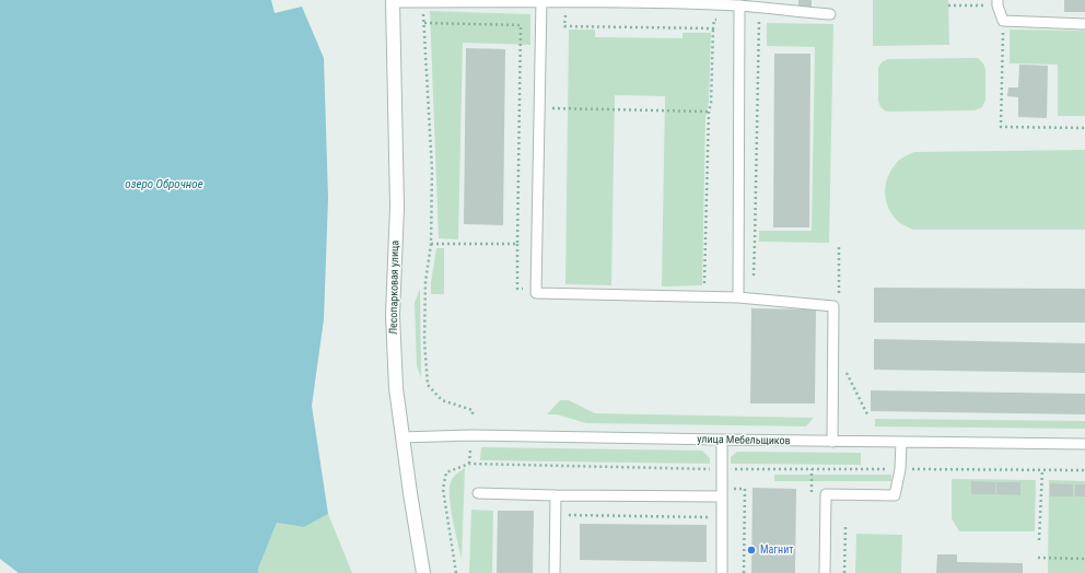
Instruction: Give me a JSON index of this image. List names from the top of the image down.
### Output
{
  "streets": {
    "street": ["Лесопарковая улица"],
    "lane": ["улица Мебельщиков"]
  },
  "crossings": [
    ["Лесопарковая улица", "улица Мебельщиков"]
  ],
  "water": ["озеро Оброчное"],
  "places": ["Магнит"]
}
